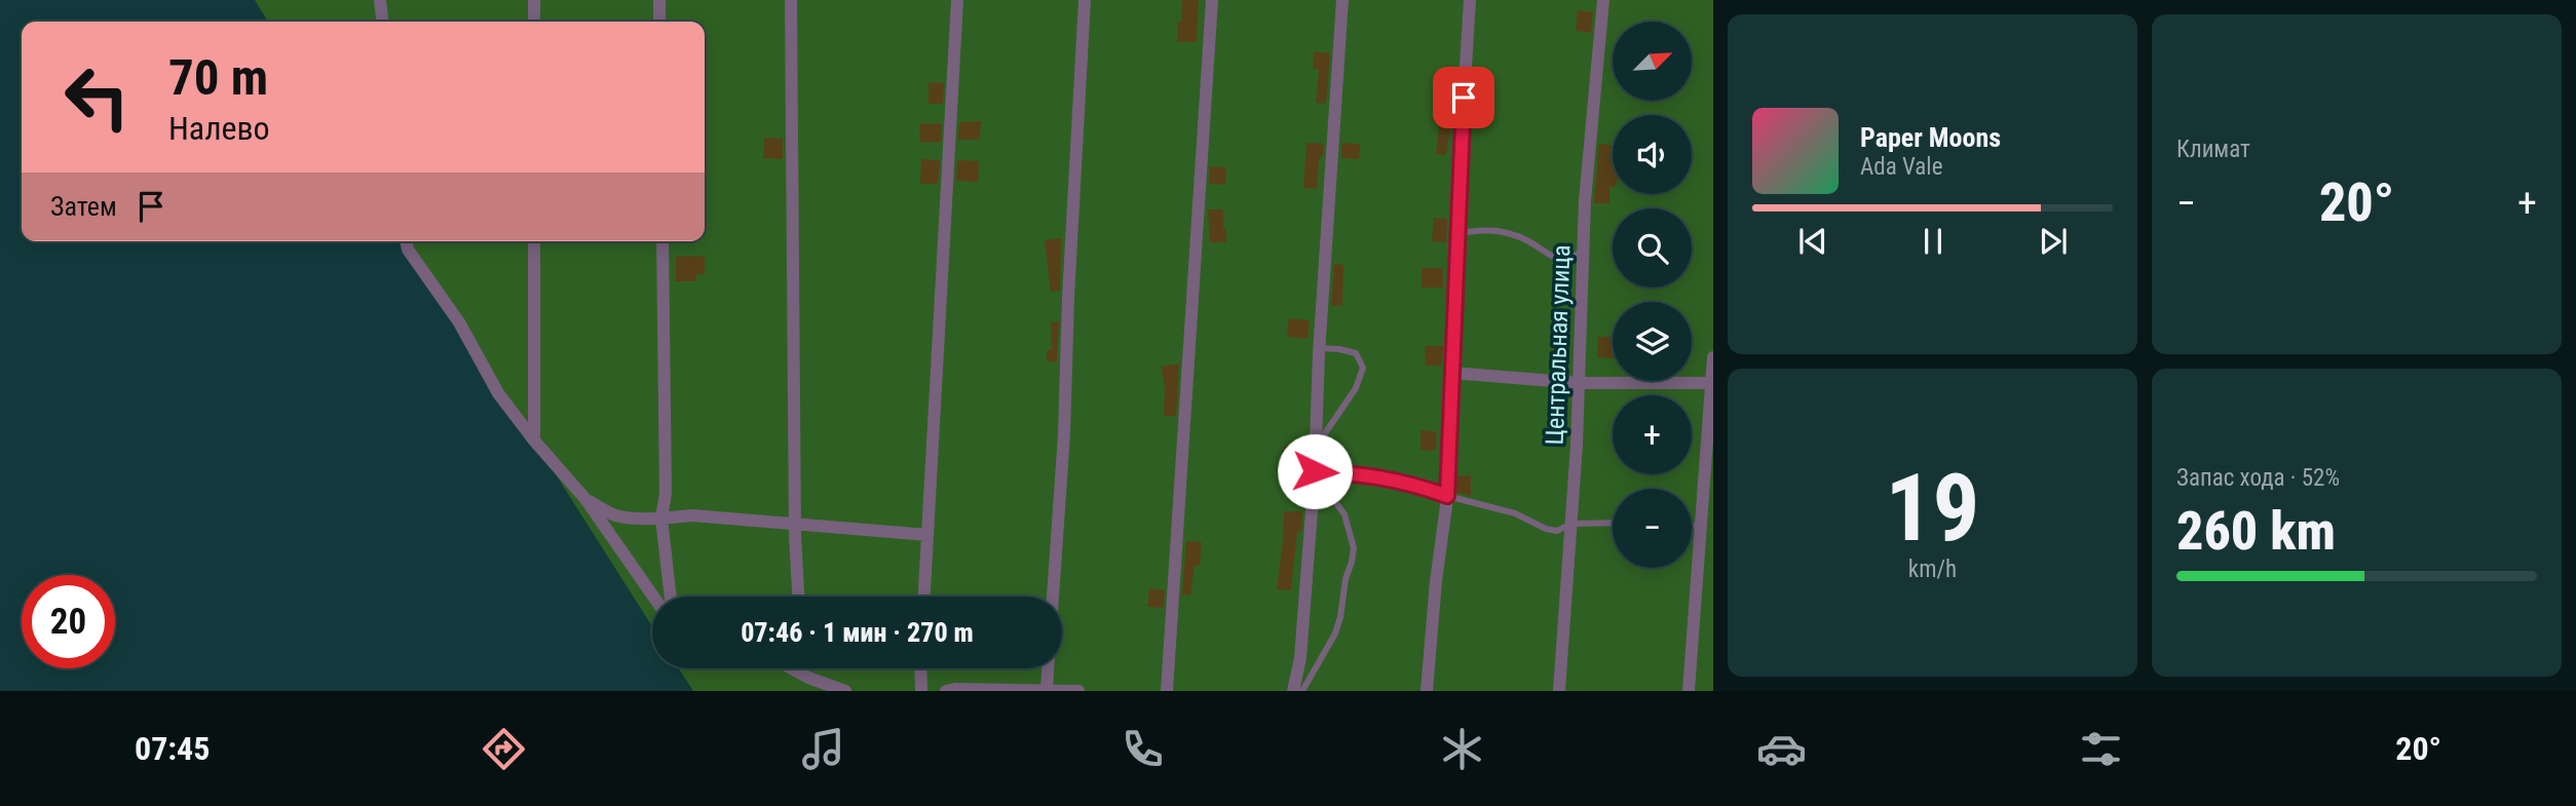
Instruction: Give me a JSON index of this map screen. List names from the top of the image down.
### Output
{
  "streets": {
    "street": ["Центральная улица"]
  },
  "north": "top right",
  "page": {
    "tile": [
      "Климат",
      ["19", "km/h"],
      ["Запас хода · 52%", "260 km"]
    ],
    "map_buttons": ["+", "−"],
    "turn": ["70 m", "Налево"],
    "song": ["Paper Moons", "Ada Vale"],
    "then": "Затем",
    "heat": ["−", "20°", "+"],
    "limit": "20",
    "trip": "07:46 · 1 мин · 270 m",
    "tabs": ["07:45", "20°"]
  }
}
